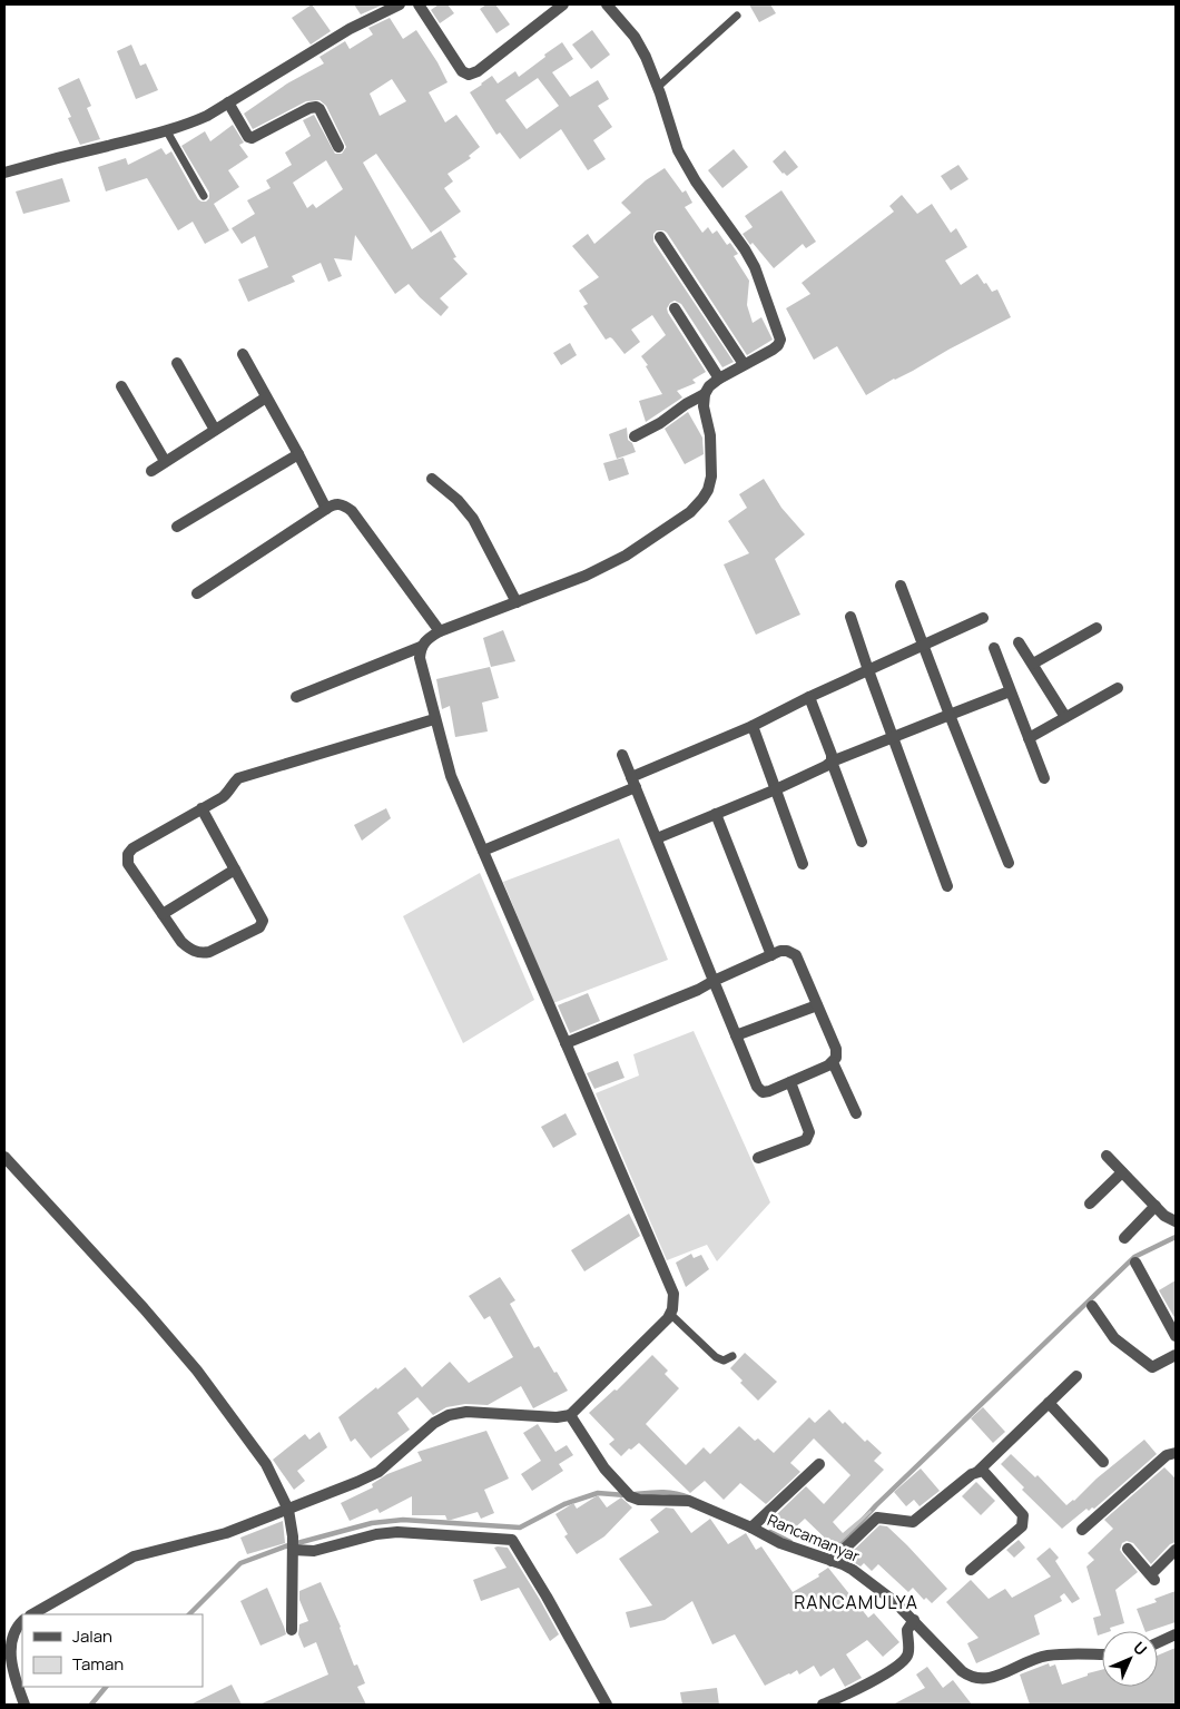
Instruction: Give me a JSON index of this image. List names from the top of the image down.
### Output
{
  "streets": {
    "street": ["Rancamanyar"]
  },
  "districts": ["RANCAMULYA"],
  "legend": ["Jalan", "Taman"],
  "north": "top right"
}
